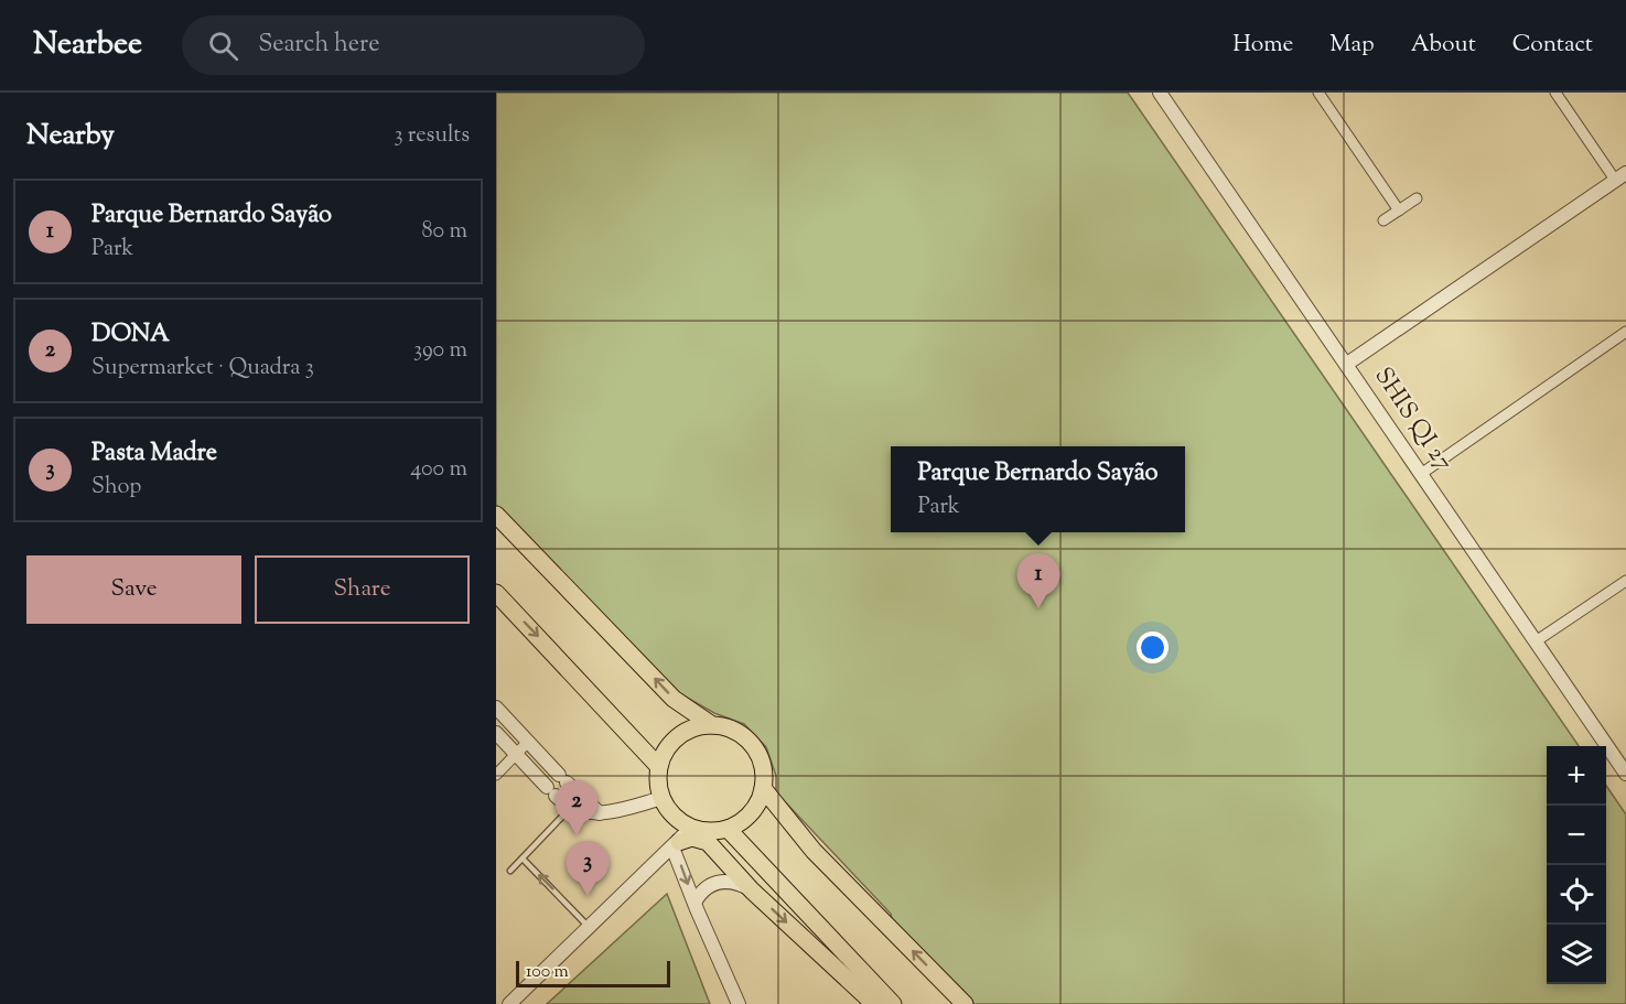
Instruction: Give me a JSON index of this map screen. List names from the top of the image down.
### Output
{
  "streets": {
    "street": ["SHIS QI 27"]
  },
  "scale_bar": "100 m",
  "page": {
    "header": "Nearbee",
    "search": "Search here",
    "nav": [
      "Home",
      "Map",
      "About",
      "Contact"
    ],
    "heading": ["Nearby", "3 results"],
    "list": [
      {
        "mark": "1",
        "name": "Parque Bernardo Sayão",
        "note": "Park",
        "value": "80 m"
      },
      {
        "mark": "2",
        "name": "DONA",
        "note": "Supermarket · Quadra 3",
        "value": "390 m"
      },
      {
        "mark": "3",
        "name": "Pasta Madre",
        "note": "Shop",
        "value": "400 m"
      }
    ],
    "popup": ["Parque Bernardo Sayão", "Park"],
    "buttons": ["Save", "Share"],
    "pins": ["1", "2", "3"],
    "map_buttons": ["+", "−"],
    "scale": "100 m"
  }
}
